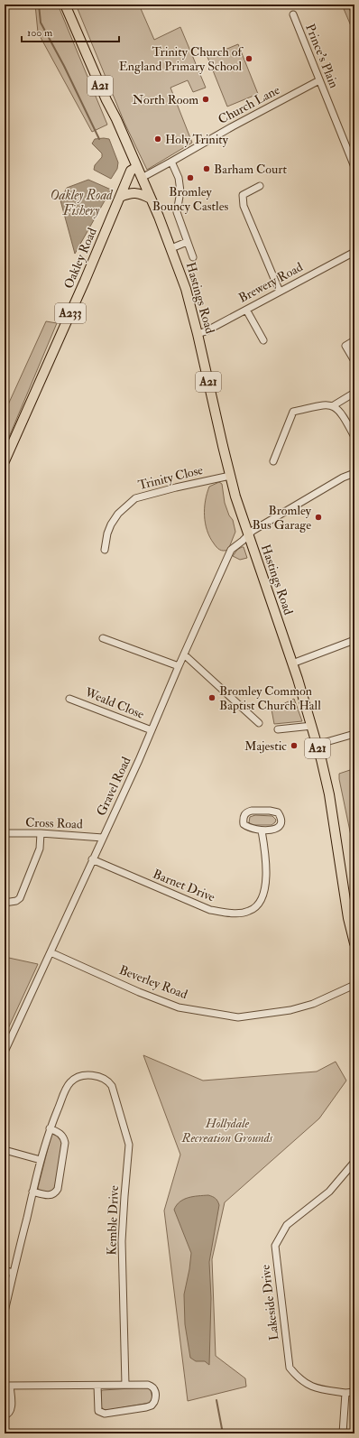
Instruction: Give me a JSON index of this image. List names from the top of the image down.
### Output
{
  "streets": {
    "main road": [
      "A21",
      "Oakley Road",
      "Hastings Road",
      "A233"
    ],
    "street": [
      "Prince's Plain",
      "Church Lane",
      "Brewery Road",
      "Trinity Close",
      "Weald Close",
      "Gravel Road",
      "Cross Road",
      "Barnet Drive",
      "Beverley Road",
      "Kemble Drive",
      "Lakeside Drive"
    ]
  },
  "crossings": [
    ["Prince's Plain", "Church Lane"],
    ["A21", "Oakley Road"],
    ["A21", "Hastings Road"],
    ["Church Lane", "Hastings Road"],
    ["Oakley Road", "Hastings Road"],
    ["Brewery Road", "Hastings Road"],
    ["Hastings Road", "Trinity Close"],
    ["Hastings Road", "Gravel Road"],
    ["Weald Close", "Gravel Road"],
    ["Gravel Road", "Cross Road"],
    ["Gravel Road", "Barnet Drive"],
    ["Gravel Road", "Beverley Road"]
  ],
  "water": ["Oakley Road Fishery"],
  "parks": ["Hollydale Recreation Grounds"],
  "places": [
    "Trinity Church of England Primary School",
    "North Room",
    "Holy Trinity",
    "Barham Court",
    "Bromley Bouncy Castles",
    "Bromley Bus Garage",
    "Bromley Common Baptist Church Hall",
    "Majestic"
  ],
  "scale_bar": "100 m"
}
